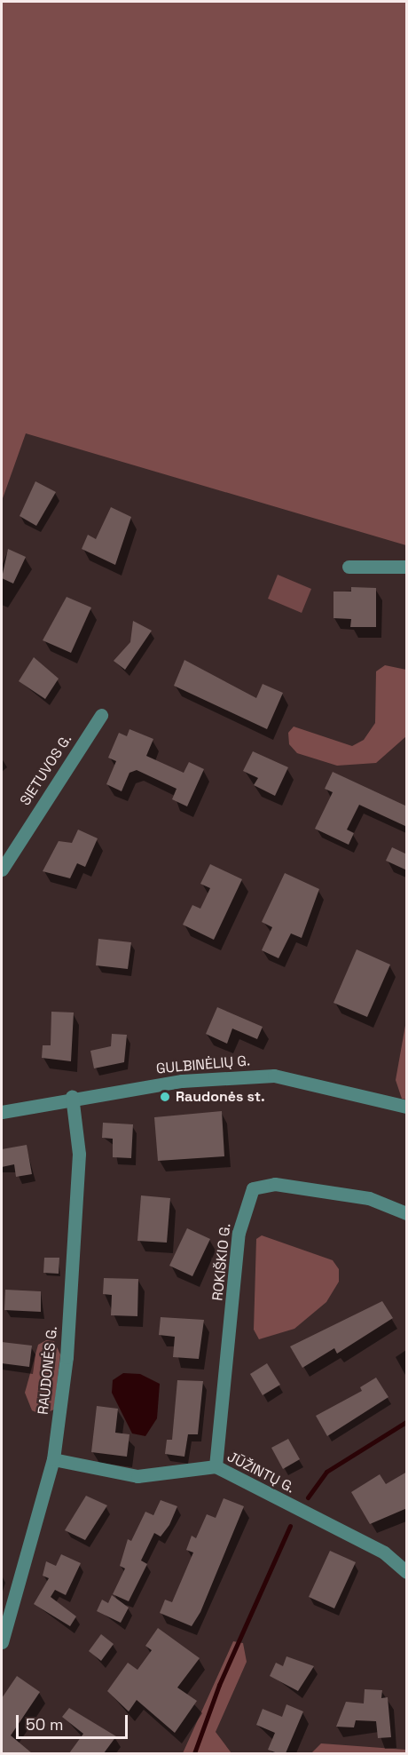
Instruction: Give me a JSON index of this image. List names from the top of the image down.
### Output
{
  "streets": {
    "street": [
      "SIETUVOS G.",
      "GULBINĖLIŲ G.",
      "ROKIŠKIO G.",
      "RAUDONĖS G.",
      "JŪŽINTŲ G."
    ]
  },
  "crossings": [
    ["GULBINĖLIŲ G.", "RAUDONĖS G."],
    ["ROKIŠKIO G.", "JŪŽINTŲ G."],
    ["RAUDONĖS G.", "JŪŽINTŲ G."]
  ],
  "places": ["Raudonės st."],
  "scale_bar": "50 m"
}
